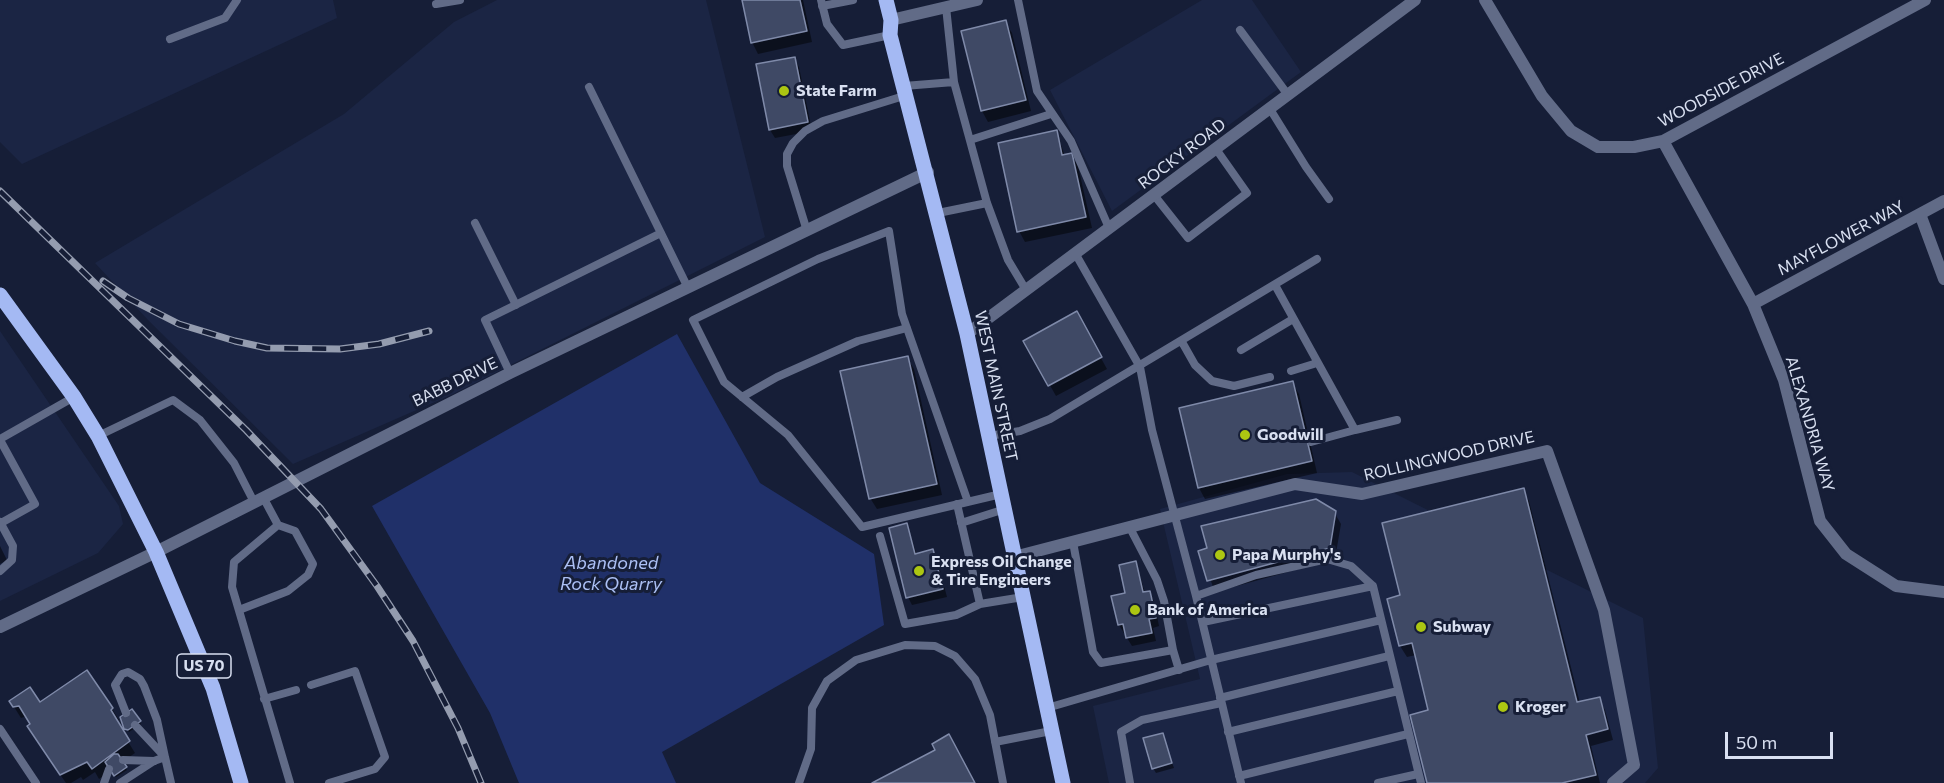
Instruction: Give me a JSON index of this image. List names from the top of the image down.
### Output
{
  "streets": {
    "main road": ["WEST MAIN STREET", "US 70"],
    "street": [
      "WOODSIDE DRIVE",
      "ROCKY ROAD",
      "MAYFLOWER WAY",
      "BABB DRIVE",
      "ALEXANDRIA WAY",
      "ROLLINGWOOD DRIVE"
    ]
  },
  "crossings": [
    ["WOODSIDE DRIVE", "ALEXANDRIA WAY"],
    ["ROCKY ROAD", "WEST MAIN STREET"],
    ["MAYFLOWER WAY", "ALEXANDRIA WAY"],
    ["BABB DRIVE", "WEST MAIN STREET"],
    ["BABB DRIVE", "US 70"],
    ["WEST MAIN STREET", "ROLLINGWOOD DRIVE"]
  ],
  "water": ["Abandoned Rock Quarry"],
  "places": [
    "State Farm",
    "Goodwill",
    "Papa Murphy's",
    "Express Oil Change & Tire Engineers",
    "Bank of America",
    "Subway",
    "Kroger"
  ],
  "scale_bar": "50 m"
}
